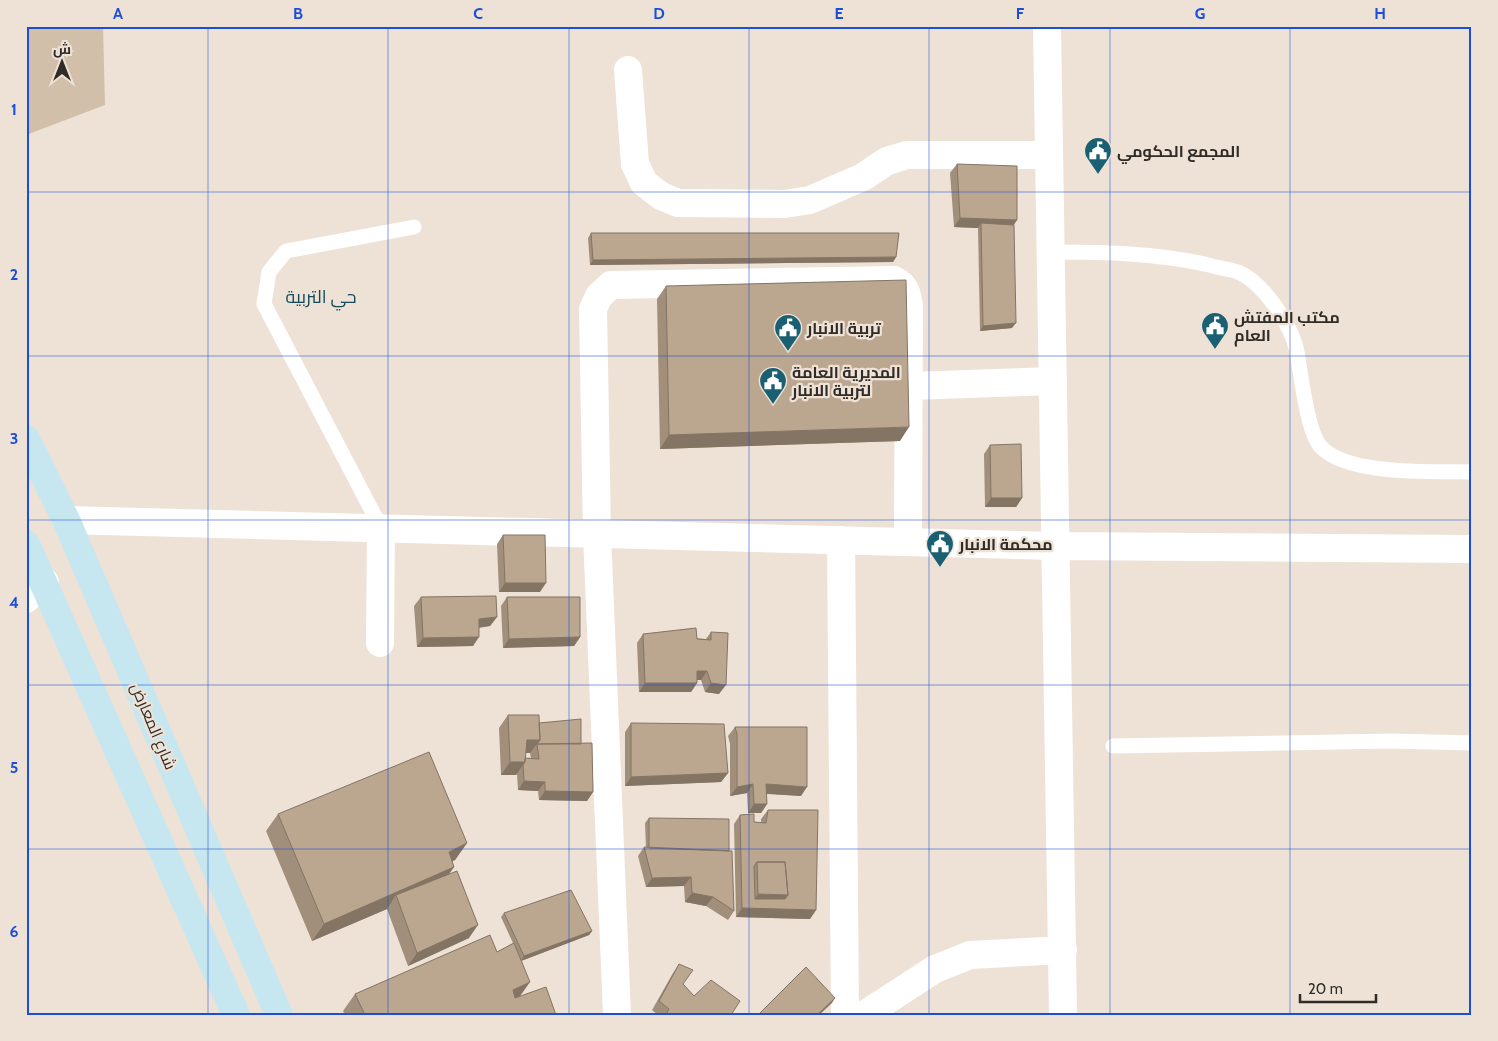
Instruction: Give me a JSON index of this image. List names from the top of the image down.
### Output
{
  "streets": {
    "street": ["شارع المعارض"]
  },
  "districts": ["حي التربية"],
  "places": {
    "public building": [
      "المجمع الحكومي",
      "مكتب المفتش العام",
      "تربية الانبار",
      "المديرية العامة لتربية الانبار",
      "محكمة الانبار"
    ]
  },
  "scale_bar": "20 m",
  "north": "top",
  "grid": {
    "columns": [
      "A",
      "B",
      "C",
      "D",
      "E",
      "F",
      "G",
      "H"
    ],
    "rows": [
      "1",
      "2",
      "3",
      "4",
      "5",
      "6"
    ]
  }
}
